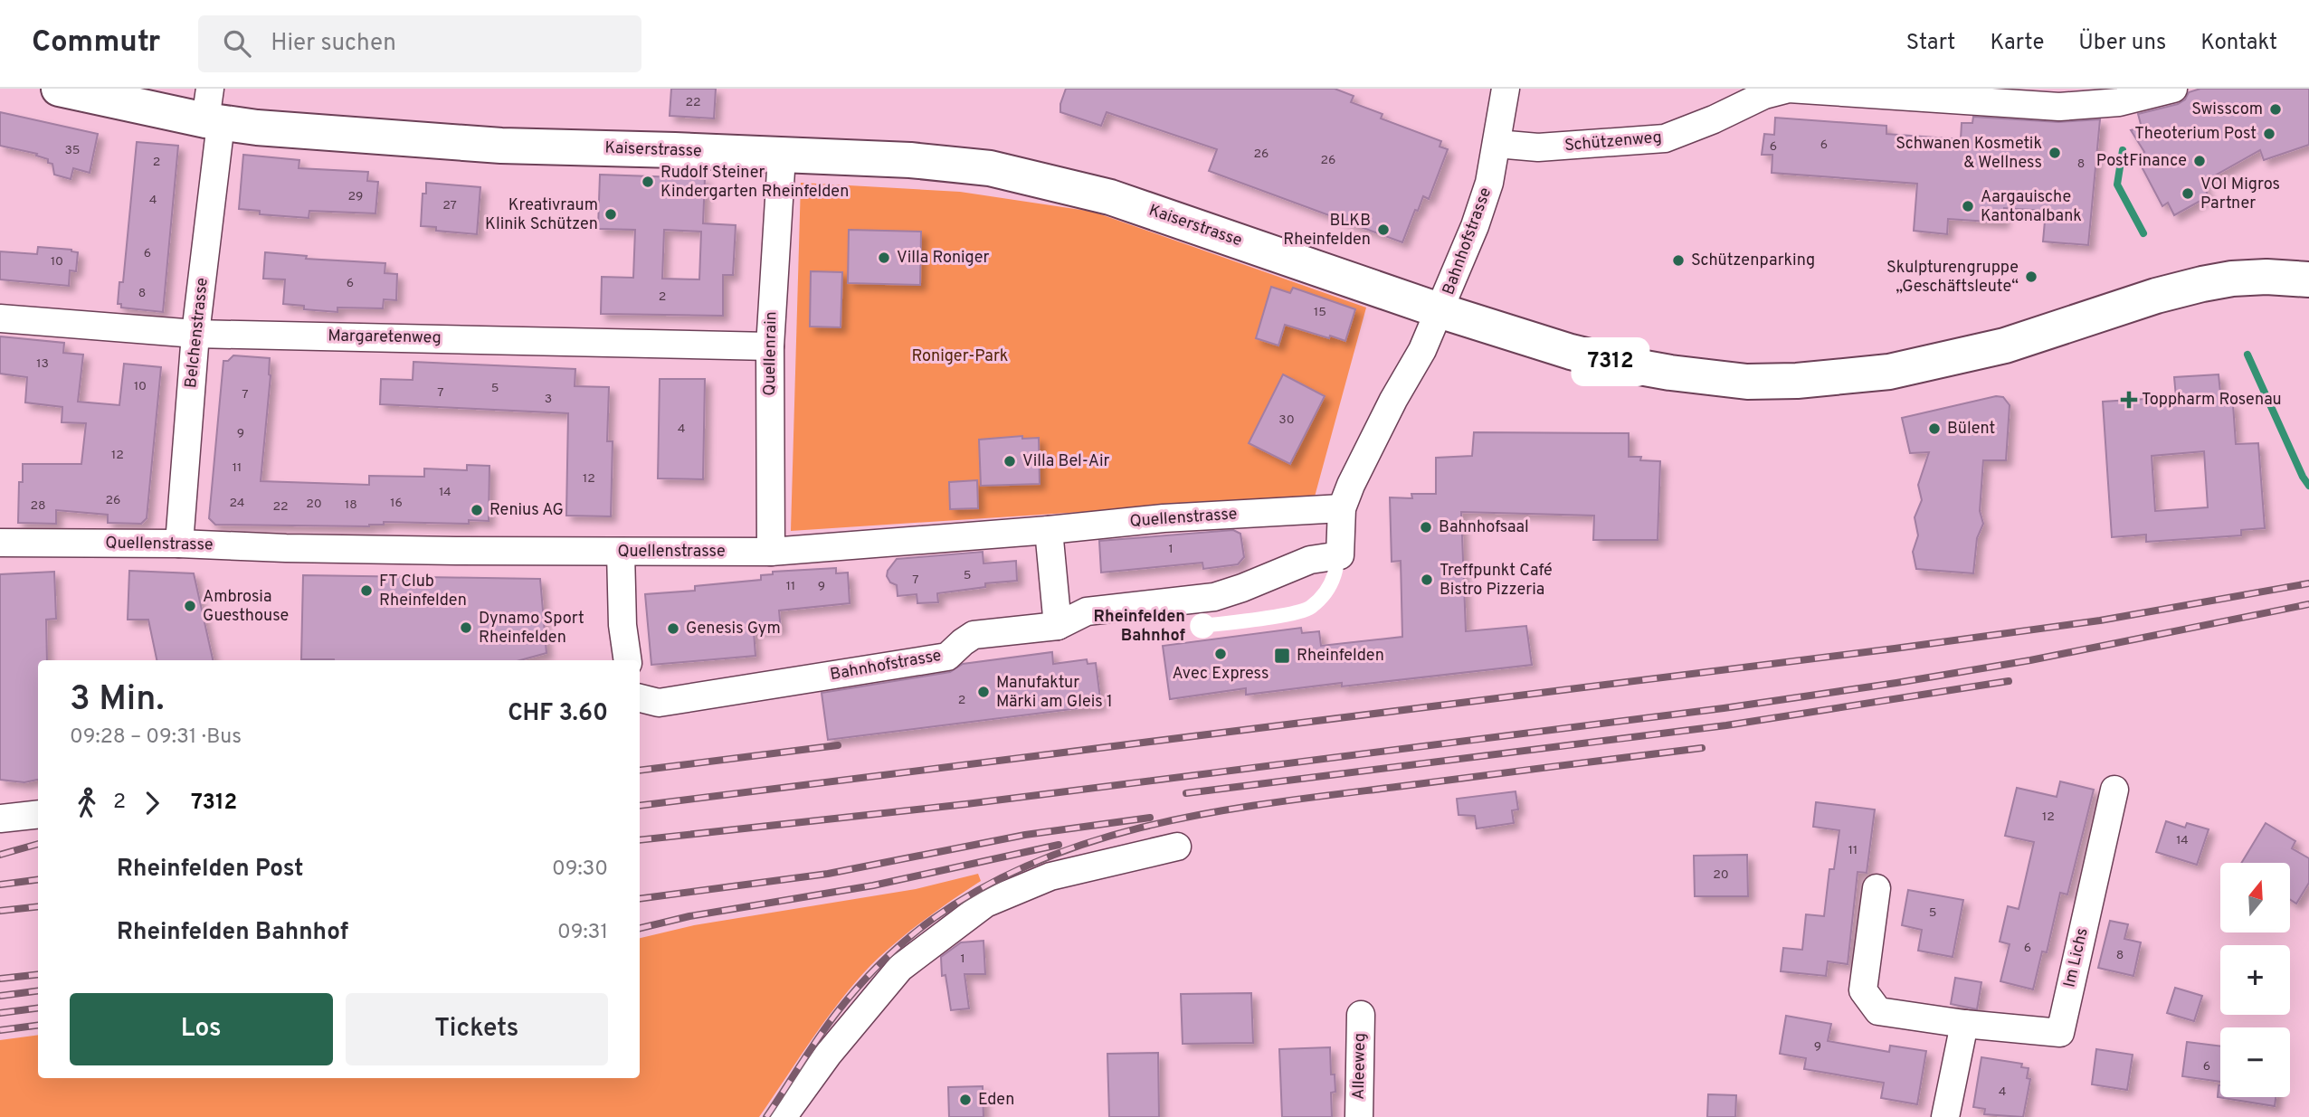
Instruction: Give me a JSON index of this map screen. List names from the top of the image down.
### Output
{
  "streets": {
    "main road": ["Kaiserstrasse"],
    "street": [
      "Schützenweg",
      "Bahnhofstrasse",
      "Belchenstrasse",
      "Margaretenweg",
      "Quellenrain",
      "Quellenstrasse",
      "Im Lichs",
      "Alleeweg"
    ]
  },
  "crossings": [
    ["Schützenweg", "Bahnhofstrasse"],
    ["Kaiserstrasse", "Bahnhofstrasse"],
    ["Kaiserstrasse", "Belchenstrasse"],
    ["Kaiserstrasse", "Quellenrain"],
    ["Bahnhofstrasse", "Quellenstrasse"],
    ["Belchenstrasse", "Margaretenweg"],
    ["Belchenstrasse", "Quellenstrasse"],
    ["Margaretenweg", "Quellenrain"],
    ["Quellenrain", "Quellenstrasse"]
  ],
  "parks": ["Roniger-Park"],
  "places": {
    "other": [
      "Swisscom",
      "Theoterium Post",
      "Schwanen Kosmetik & Wellness",
      "PostFinance",
      "Rudolf Steiner Kindergarten Rheinfelden",
      "VOI Migros Partner",
      "Aargauische Kantonalbank",
      "Kreativraum Klinik Schützen",
      "BLKB Rheinfelden",
      "Villa Roniger",
      "Schützenparking",
      "Skulpturengruppe „Geschäftsleute“",
      "Bülent",
      "Villa Bel-Air",
      "Renius AG",
      "Bahnhofsaal",
      "Treffpunkt Café Bistro Pizzeria",
      "FT Club Rheinfelden",
      "Ambrosia Guesthouse",
      "Rheinfelden Bahnhof",
      "Dynamo Sport Rheinfelden",
      "Genesis Gym",
      "Avec Express",
      "Manufaktur Märki am Gleis 1",
      "Eden"
    ],
    "health": ["Toppharm Rosenau"],
    "transit": ["Rheinfelden"]
  },
  "lines": ["bus line 7312"],
  "house_numbers": [
    "22",
    "6",
    "6",
    "35",
    "26",
    "26",
    "2",
    "8",
    "29",
    "4",
    "27",
    "6",
    "10",
    "6",
    "8",
    "2",
    "15",
    "13",
    "10",
    "5",
    "7",
    "7",
    "3",
    "30",
    "4",
    "9",
    "12",
    "11",
    "12",
    "14",
    "26",
    "24",
    "16",
    "20",
    "18",
    "28",
    "22",
    "1",
    "5",
    "7",
    "11",
    "9",
    "2",
    "12",
    "14",
    "11",
    "20",
    "5",
    "6",
    "8",
    "1",
    "9",
    "6",
    "4"
  ],
  "north": "top",
  "page": {
    "header": "Commutr",
    "search": "Hier suchen",
    "nav": [
      "Start",
      "Karte",
      "Über uns",
      "Kontakt"
    ],
    "on_map": "7312",
    "heading": ["3 Min.", "09:28 – 09:31 · Bus", "CHF 3.60"],
    "legs": ["2", "7312"],
    "list": [
      {
        "name": "Rheinfelden Post",
        "value": "09:30"
      },
      {
        "name": "Rheinfelden Bahnhof",
        "value": "09:31"
      }
    ],
    "map_buttons": ["+", "−"],
    "buttons": ["Los", "Tickets"]
  }
}
